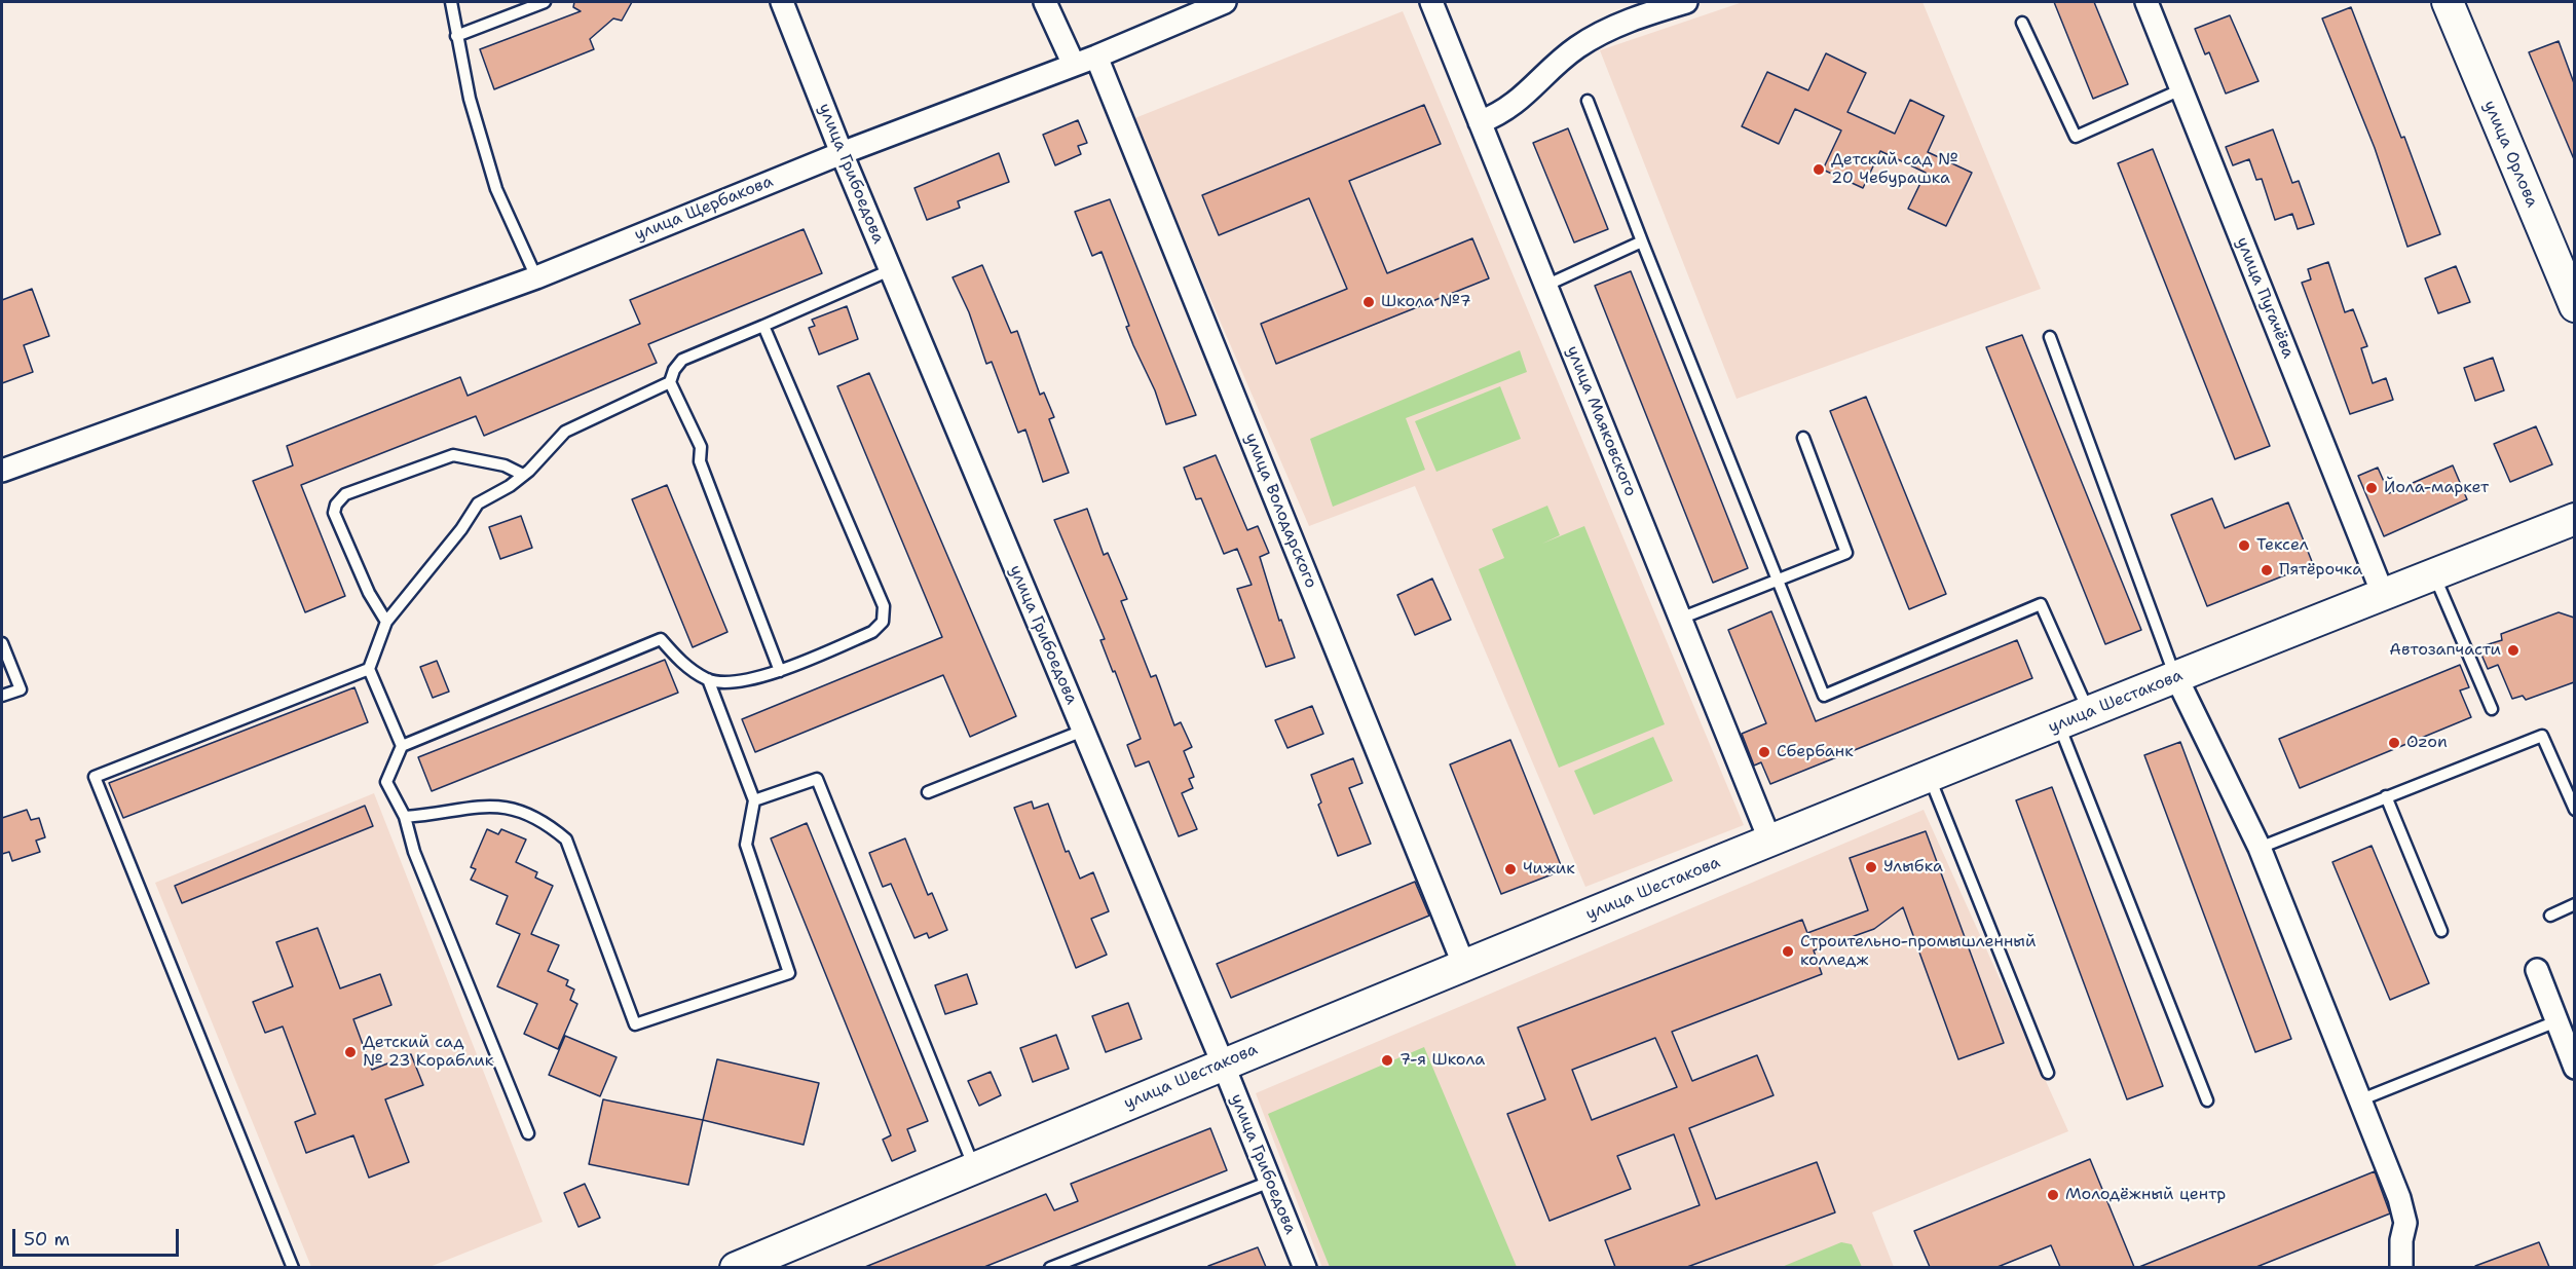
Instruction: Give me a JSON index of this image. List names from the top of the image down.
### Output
{
  "streets": {
    "main road": ["улица Орлова", "улица Шестакова"],
    "street": [
      "улица Грибоедова",
      "улица Щербакова",
      "улица Пугачёва",
      "улица Маяковского",
      "улица Володарского"
    ]
  },
  "crossings": [
    ["улица Грибоедова", "улица Щербакова"],
    ["улица Грибоедова", "улица Шестакова"],
    ["улица Щербакова", "улица Володарского"],
    ["улица Пугачёва", "улица Шестакова"],
    ["улица Маяковского", "улица Шестакова"],
    ["улица Володарского", "улица Шестакова"]
  ],
  "places": [
    "Детский сад № 20 Чебурашка",
    "Школа №7",
    "Йола-маркет",
    "Тексел",
    "Пятёрочка",
    "Автозапчасти",
    "Ozon",
    "Сбербанк",
    "Улыбка",
    "Чижик",
    "Строительно-промышленный колледж",
    "Детский сад № 23 Кораблик",
    "7-я Школа",
    "Молодёжный центр"
  ],
  "scale_bar": "50 m"
}
